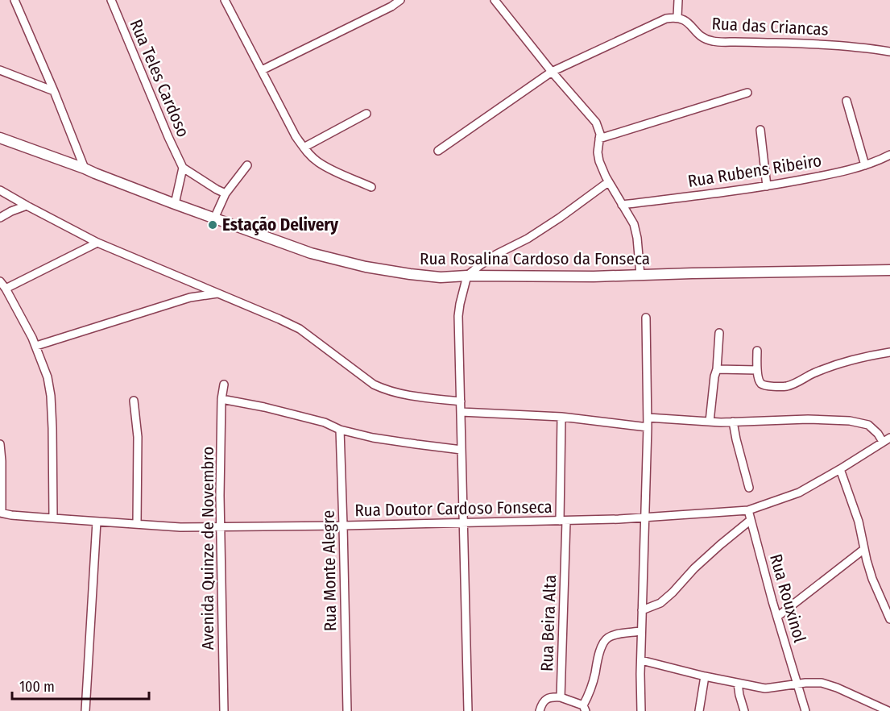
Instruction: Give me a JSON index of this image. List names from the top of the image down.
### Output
{
  "streets": {
    "street": [
      "Rua das Criancas",
      "Rua Teles Cardoso",
      "Rua Rubens Ribeiro",
      "Rua Rosalina Cardoso da Fonseca",
      "Rua Doutor Cardoso Fonseca",
      "Avenida Quinze de Novembro",
      "Rua Monte Alegre",
      "Rua Rouxinol",
      "Rua Beira Alta"
    ]
  },
  "crossings": [
    ["Rua Doutor Cardoso Fonseca", "Avenida Quinze de Novembro"],
    ["Rua Doutor Cardoso Fonseca", "Rua Monte Alegre"],
    ["Rua Doutor Cardoso Fonseca", "Rua Rouxinol"],
    ["Rua Doutor Cardoso Fonseca", "Rua Beira Alta"]
  ],
  "places": ["Estação Delivery"],
  "scale_bar": "100 m"
}
